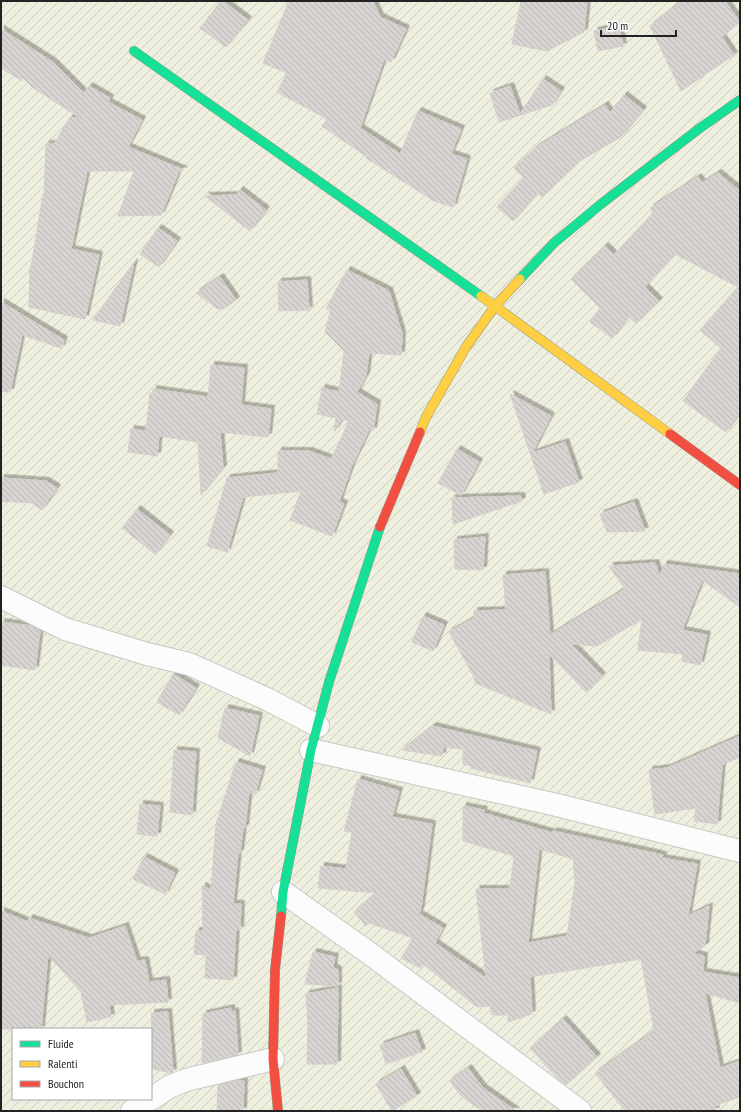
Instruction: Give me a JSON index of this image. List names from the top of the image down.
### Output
{
  "legend": ["Fluide", "Ralenti", "Bouchon"],
  "scale_bar": "20 m"
}
